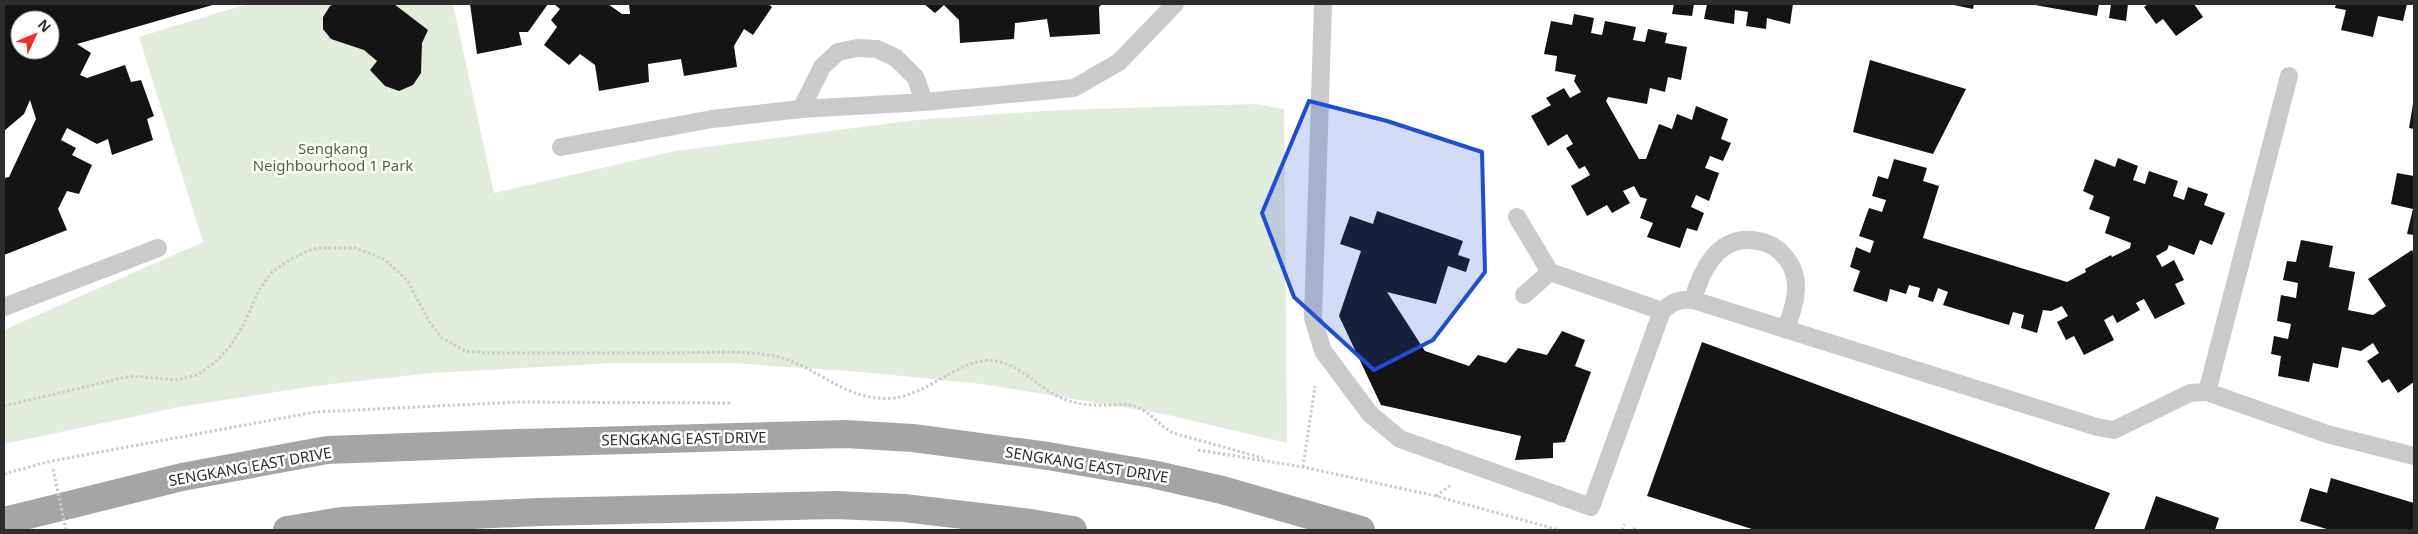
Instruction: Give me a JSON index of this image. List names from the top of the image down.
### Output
{
  "streets": {
    "main road": ["SENGKANG EAST DRIVE"]
  },
  "parks": ["Sengkang Neighbourhood 1 Park"],
  "north": "top right"
}
